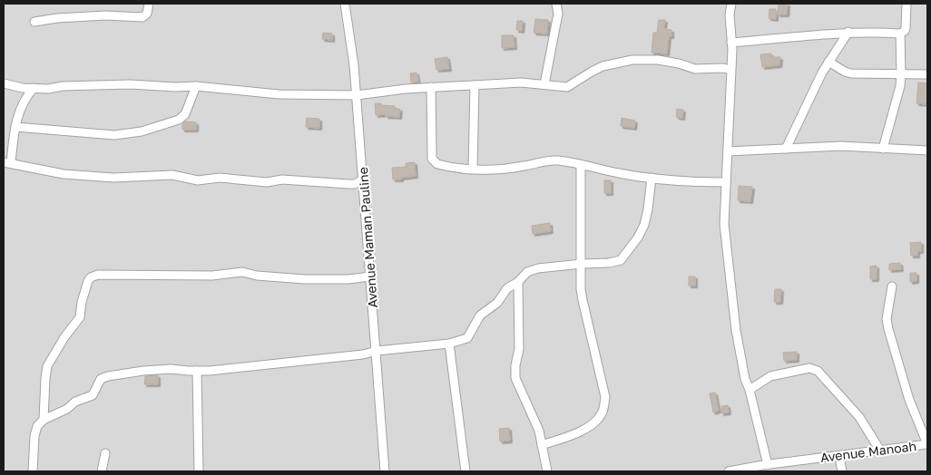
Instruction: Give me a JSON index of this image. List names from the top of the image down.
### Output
{
  "streets": {
    "street": ["Avenue Maman Pauline", "Avenue Manoah"]
  }
}
